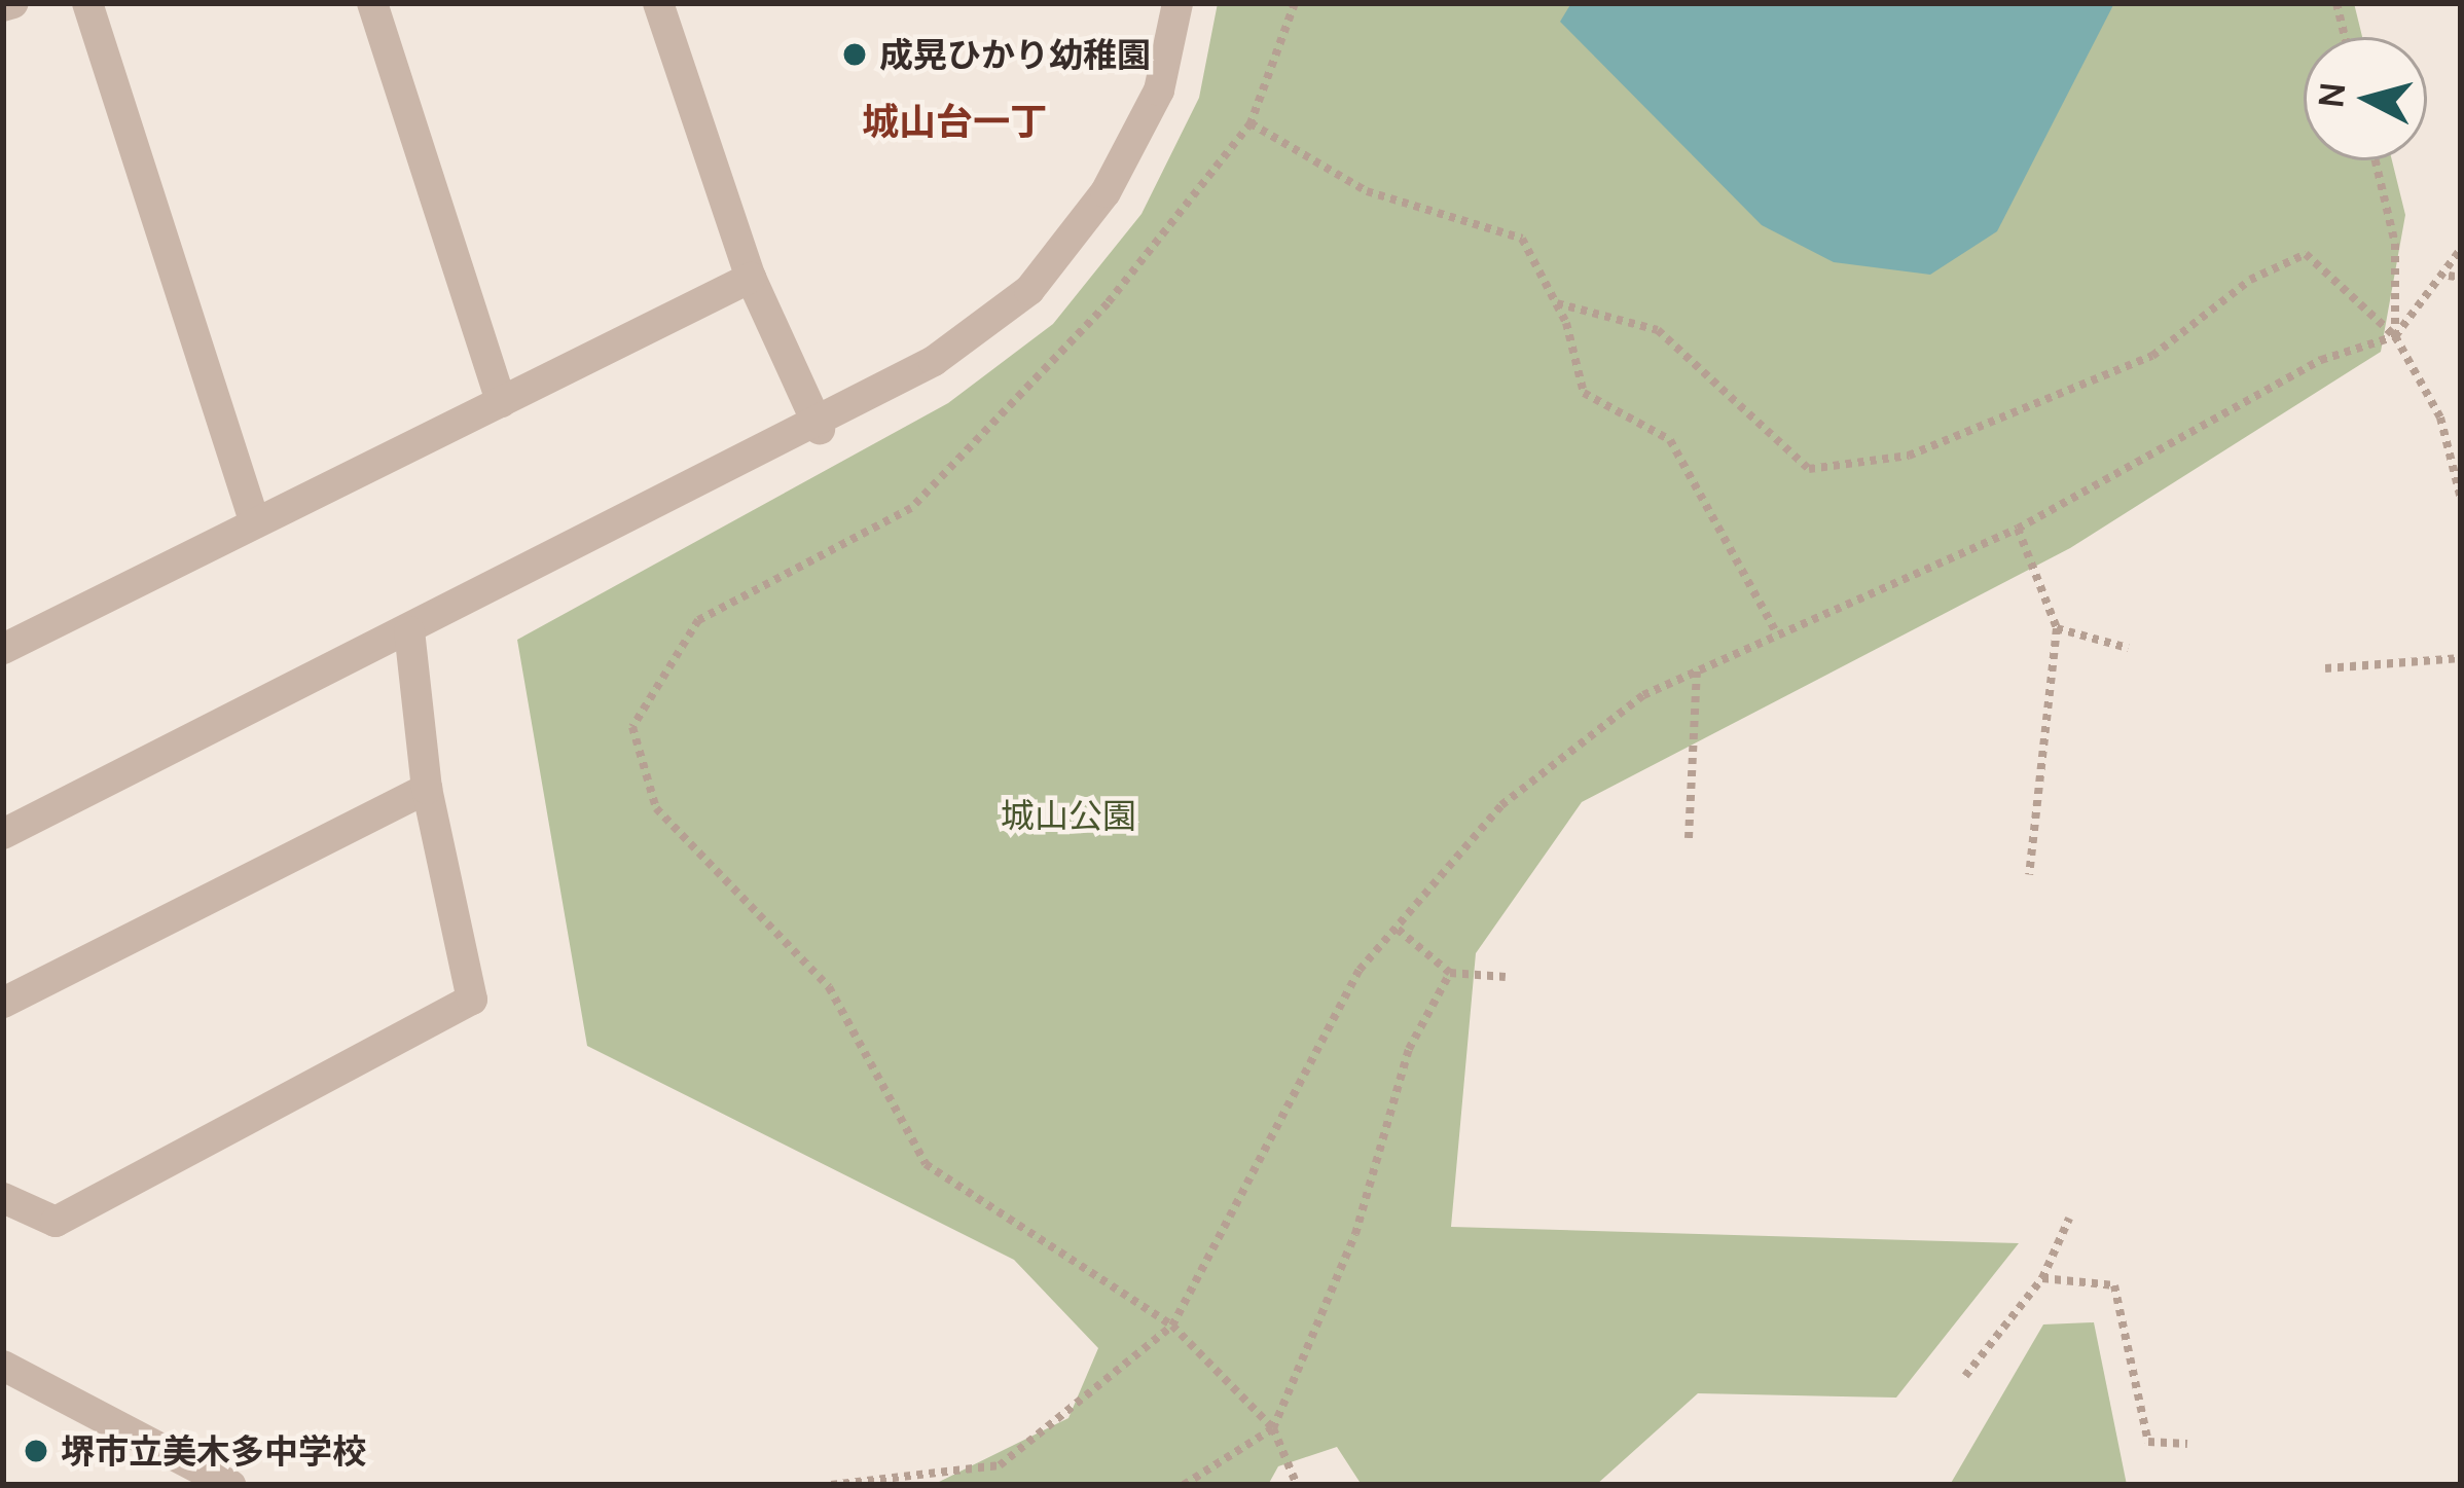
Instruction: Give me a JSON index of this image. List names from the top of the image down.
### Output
{
  "districts": ["城山台一丁"],
  "parks": ["城山公園"],
  "places": ["成晃ひかり幼稚園", "堺市立美木多中学校"],
  "north": "left"
}
